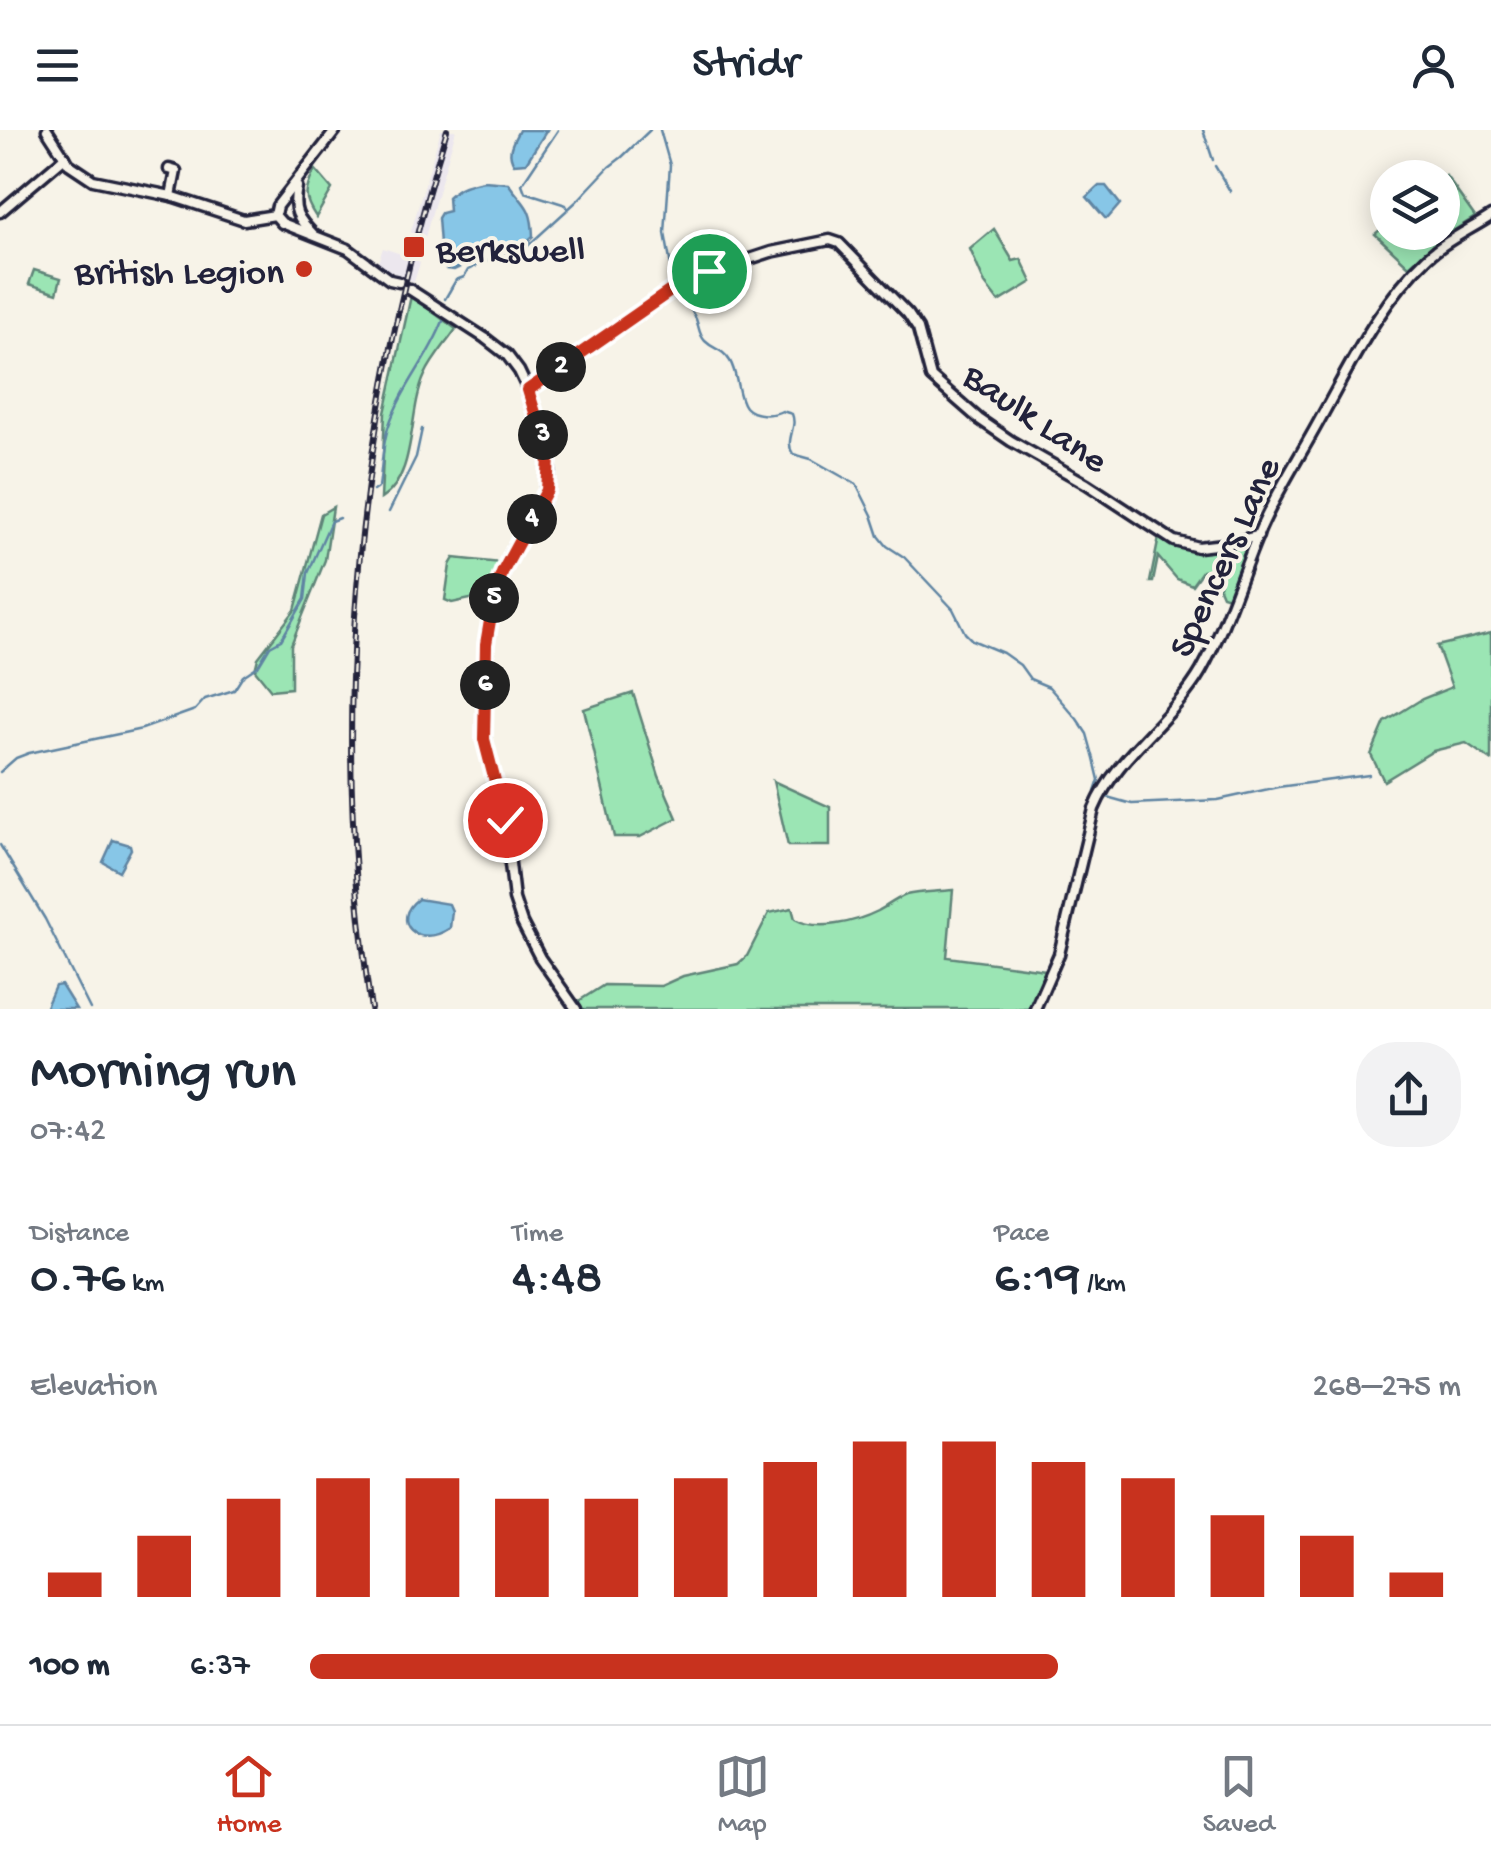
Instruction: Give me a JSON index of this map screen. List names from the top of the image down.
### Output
{
  "streets": {
    "street": ["Baulk Lane", "Spencers Lane"]
  },
  "crossings": [
    ["Baulk Lane", "Spencers Lane"]
  ],
  "places": {
    "transit": ["Berkswell"],
    "other": ["British Legion"]
  },
  "page": {
    "header": "Stridr",
    "pins": [
      "2",
      "3",
      "4",
      "5",
      "6"
    ],
    "heading": ["Morning run", "07:42"],
    "stats": [
      ["Distance", "0.76 km"],
      ["Time", "4:48"],
      ["Pace", "6:19 /km"]
    ],
    "chart": ["Elevation", "268–275 m"],
    "list": [
      {
        "name": "100 m",
        "note": "6:37"
      }
    ],
    "tabs": ["Home", "Map", "Saved"]
  }
}
